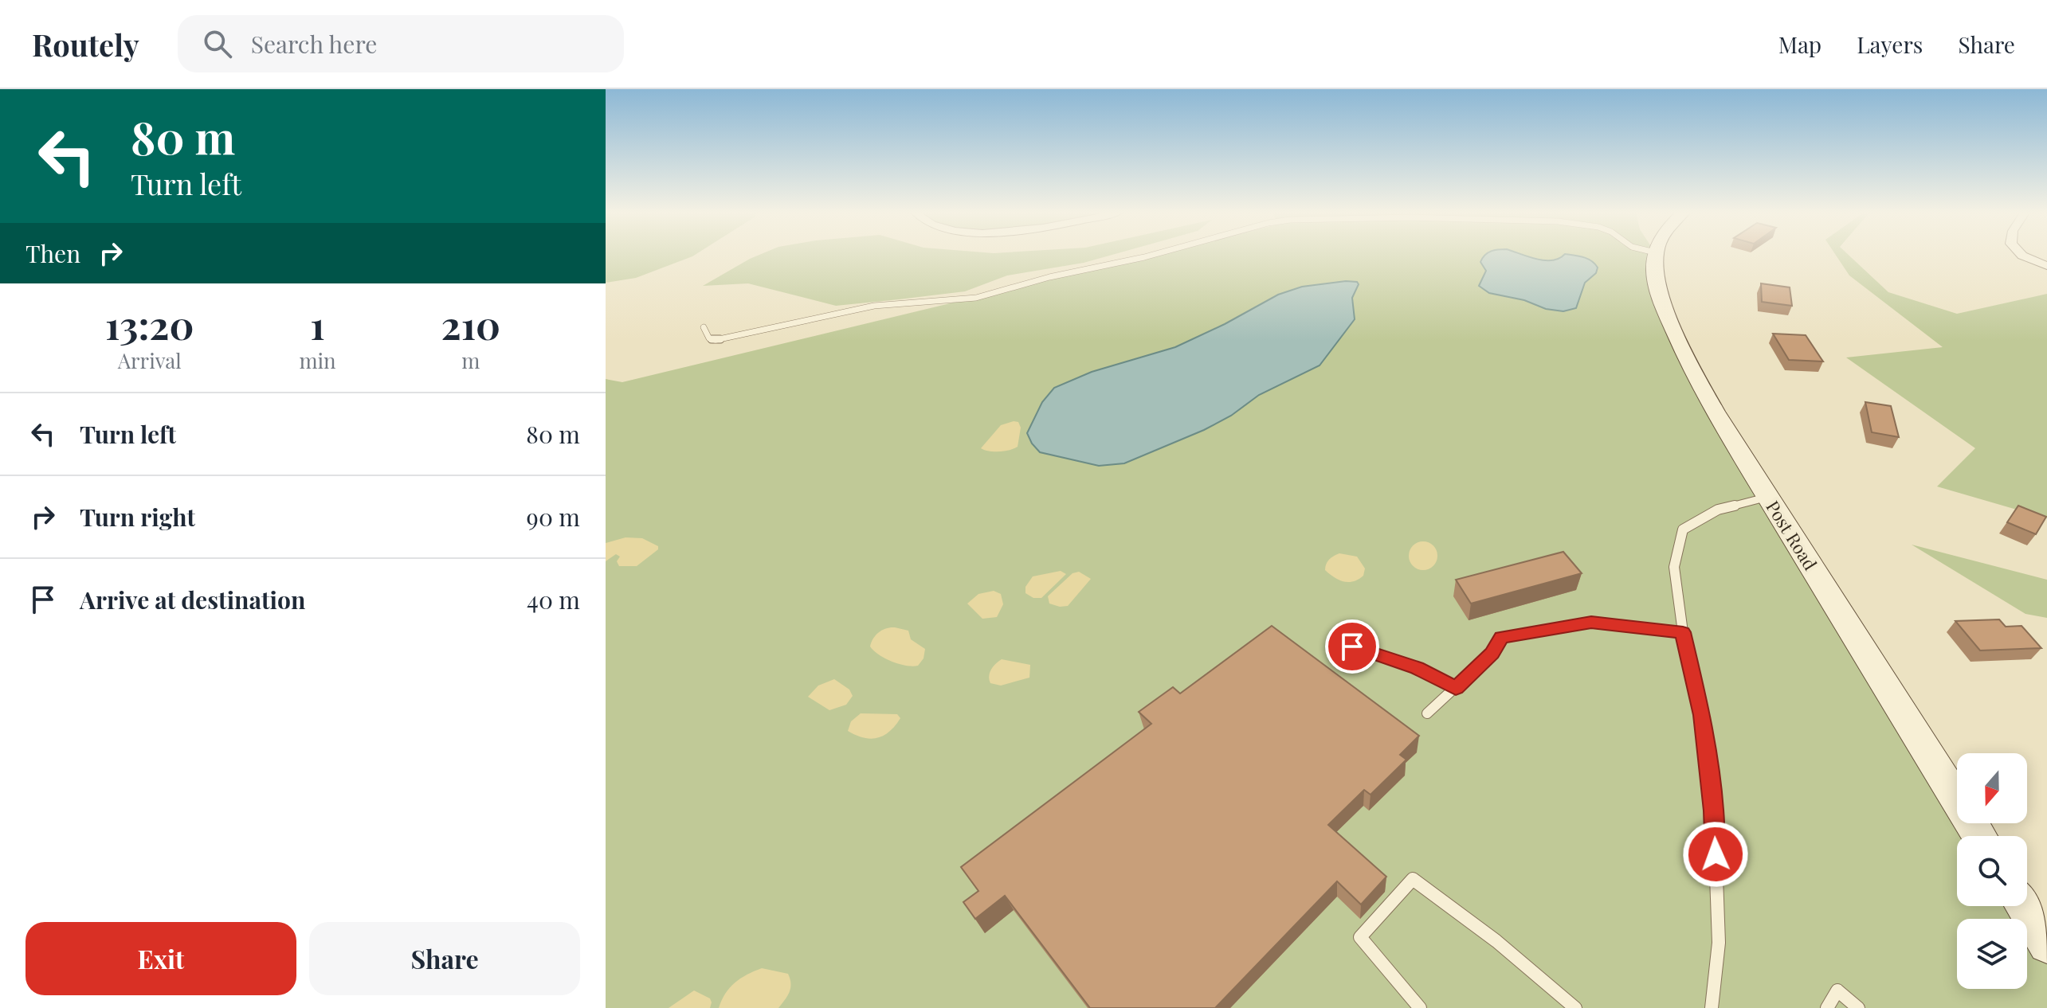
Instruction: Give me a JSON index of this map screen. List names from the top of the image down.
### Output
{
  "streets": {
    "main road": ["Post Road"]
  },
  "north": "bottom",
  "page": {
    "header": "Routely",
    "search": "Search here",
    "nav": ["Map", "Layers", "Share"],
    "turn": ["80 m", "Turn left"],
    "then": "Then",
    "eta": [
      "13:20",
      "Arrival",
      "1",
      "min",
      "210",
      "m"
    ],
    "list": [
      {
        "name": "Turn left",
        "value": "80 m"
      },
      {
        "name": "Turn right",
        "value": "90 m"
      },
      {
        "name": "Arrive at destination",
        "value": "40 m"
      }
    ],
    "buttons": ["Exit", "Share"]
  }
}
